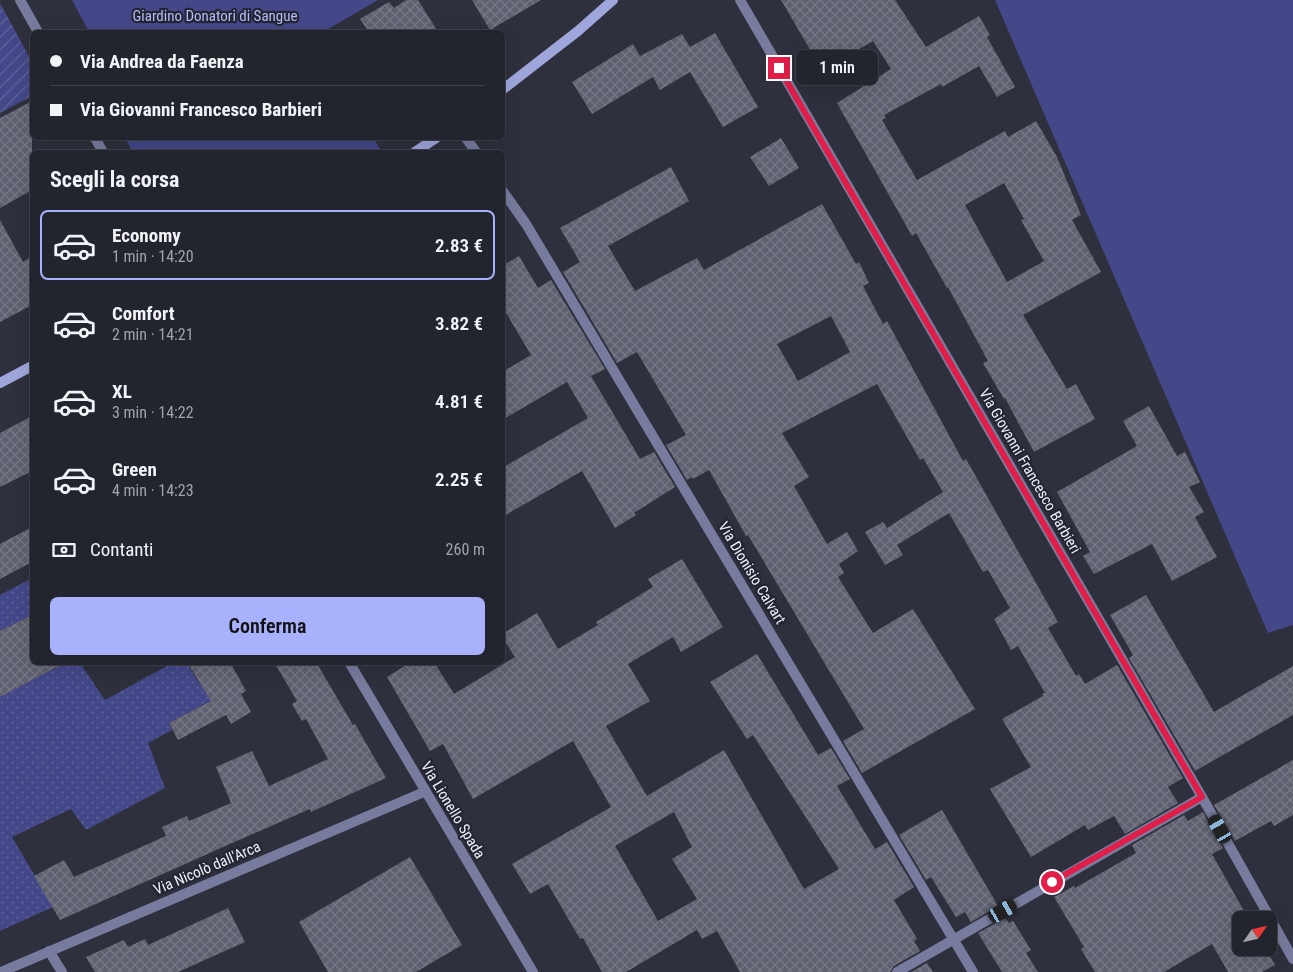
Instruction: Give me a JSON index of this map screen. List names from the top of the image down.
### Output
{
  "streets": {
    "street": [
      "Via Giovanni Francesco Barbieri",
      "Via Dionisio Calvart",
      "Via Lionello Spada",
      "Via Nicolò dall'Arca"
    ]
  },
  "crossings": [
    ["Via Lionello Spada", "Via Nicolò dall'Arca"]
  ],
  "parks": ["Giardino Donatori di Sangue"],
  "north": "top right",
  "page": {
    "banner": ["Via Andrea da Faenza", "Via Giovanni Francesco Barbieri"],
    "bubble": "1 min",
    "heading": "Scegli la corsa",
    "list": [
      {
        "name": "Economy",
        "note": "1 min · 14:20",
        "value": "2.83 €"
      },
      {
        "name": "Comfort",
        "note": "2 min · 14:21",
        "value": "3.82 €"
      },
      {
        "name": "XL",
        "note": "3 min · 14:22",
        "value": "4.81 €"
      },
      {
        "name": "Green",
        "note": "4 min · 14:23",
        "value": "2.25 €"
      }
    ],
    "pay": ["Contanti", "260 m"],
    "buttons": "Conferma"
  }
}
